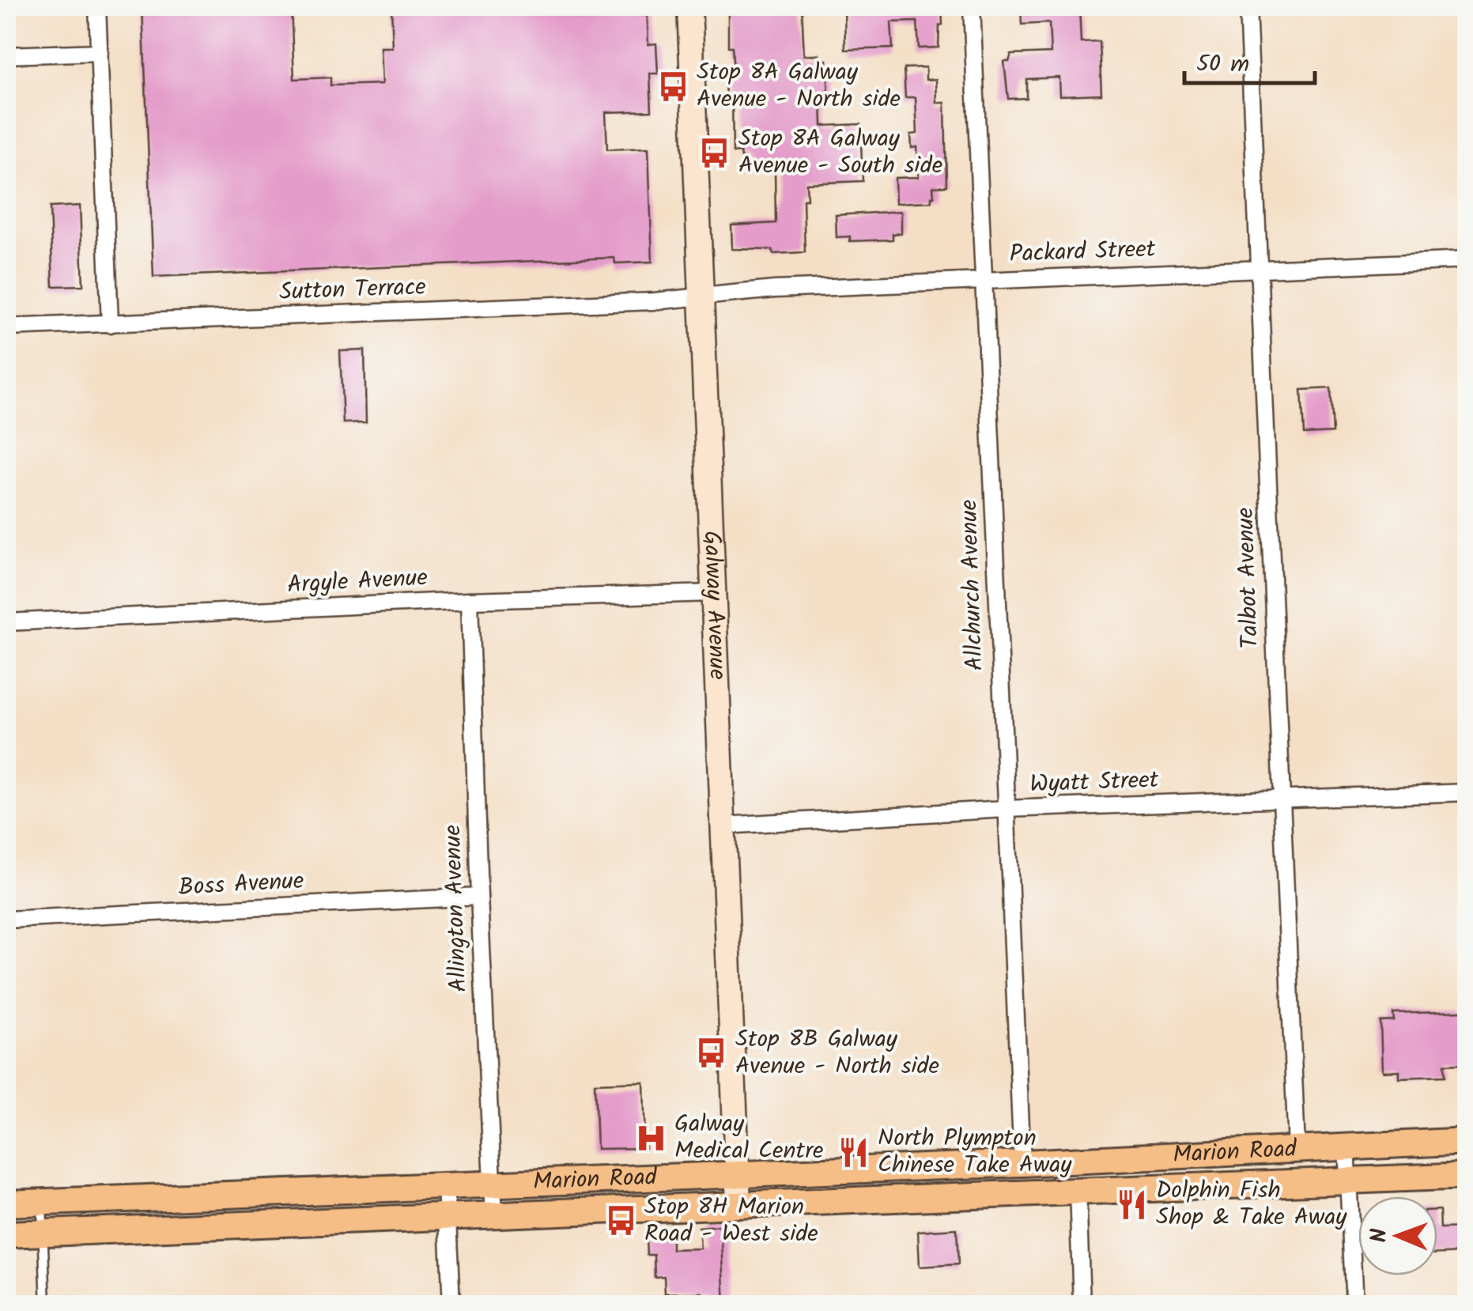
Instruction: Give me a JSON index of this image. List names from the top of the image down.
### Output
{
  "streets": {
    "main road": ["Marion Road"],
    "street": [
      "Packard Street",
      "Sutton Terrace",
      "Talbot Avenue",
      "Argyle Avenue",
      "Allchurch Avenue",
      "Galway Avenue",
      "Wyatt Street",
      "Boss Avenue",
      "Allington Avenue"
    ]
  },
  "crossings": [
    ["Packard Street", "Sutton Terrace"],
    ["Packard Street", "Talbot Avenue"],
    ["Packard Street", "Allchurch Avenue"],
    ["Packard Street", "Galway Avenue"],
    ["Sutton Terrace", "Galway Avenue"],
    ["Talbot Avenue", "Wyatt Street"],
    ["Talbot Avenue", "Marion Road"],
    ["Argyle Avenue", "Galway Avenue"],
    ["Argyle Avenue", "Allington Avenue"],
    ["Allchurch Avenue", "Wyatt Street"],
    ["Allchurch Avenue", "Marion Road"],
    ["Galway Avenue", "Wyatt Street"],
    ["Galway Avenue", "Marion Road"],
    ["Boss Avenue", "Allington Avenue"],
    ["Allington Avenue", "Marion Road"]
  ],
  "places": {
    "bus stop": [
      "Stop 8A Galway Avenue - North side",
      "Stop 8A Galway Avenue - South side",
      "Stop 8B Galway Avenue - North side",
      "Stop 8H Marion Road - West side"
    ],
    "hospital": ["Galway Medical Centre"],
    "restaurant": ["North Plympton Chinese Take Away", "Dolphin Fish Shop & Take Away"]
  },
  "scale_bar": "50 m",
  "north": "left"
}
